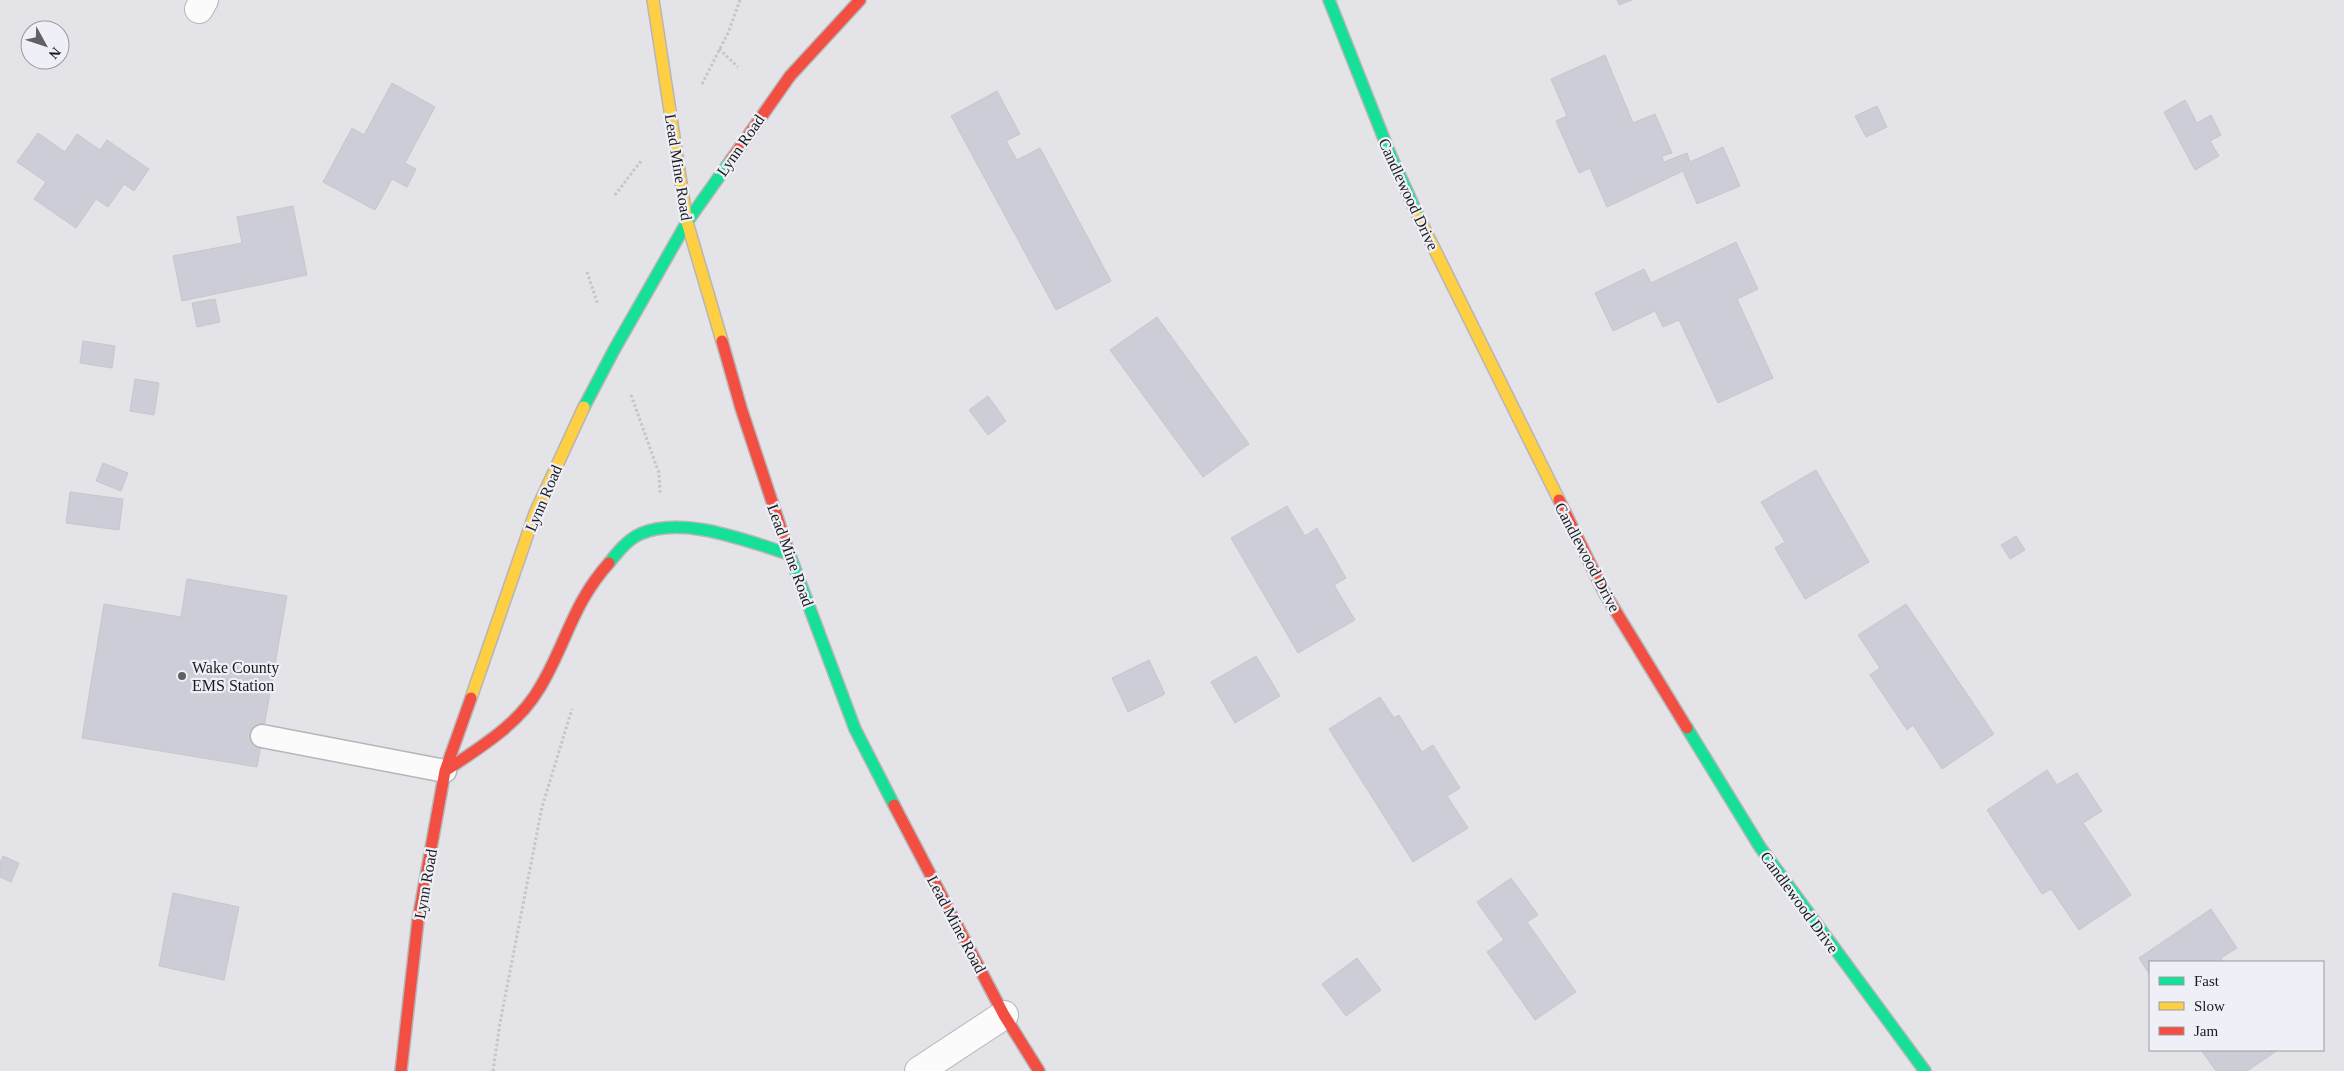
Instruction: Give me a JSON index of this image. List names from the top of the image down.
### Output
{
  "streets": {
    "main road": ["Lynn Road", "Lead Mine Road", "Candlewood Drive"]
  },
  "crossings": [
    ["Lynn Road", "Lead Mine Road"]
  ],
  "places": ["Wake County EMS Station"],
  "legend": ["Fast", "Slow", "Jam"],
  "north": "bottom right"
}
